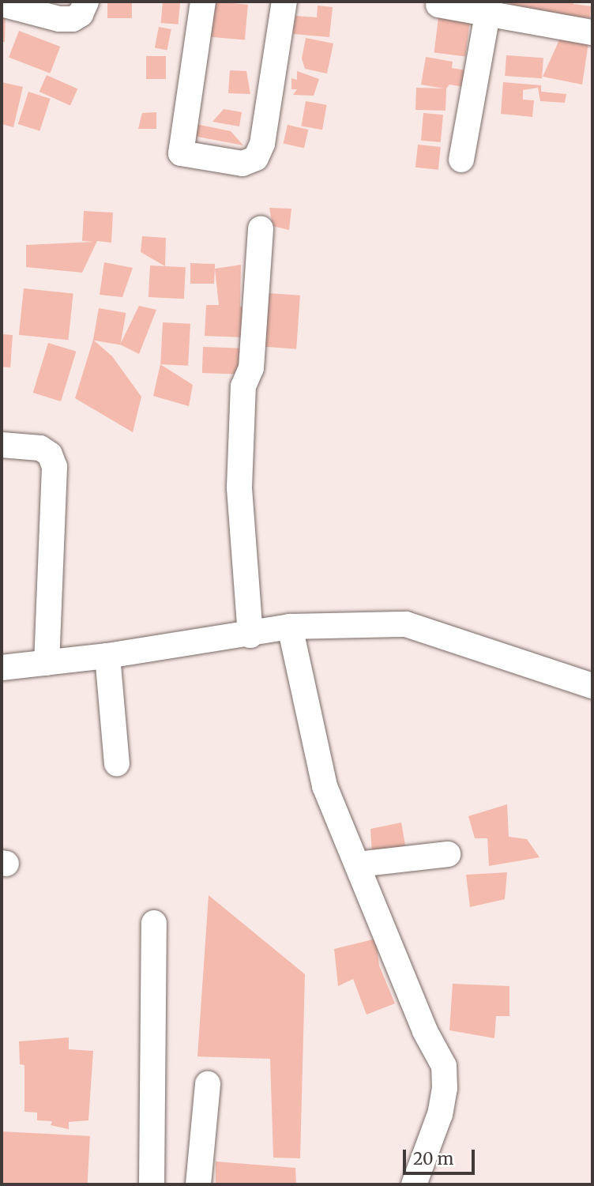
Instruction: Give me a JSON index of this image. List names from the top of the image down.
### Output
{
  "scale_bar": "20 m"
}
